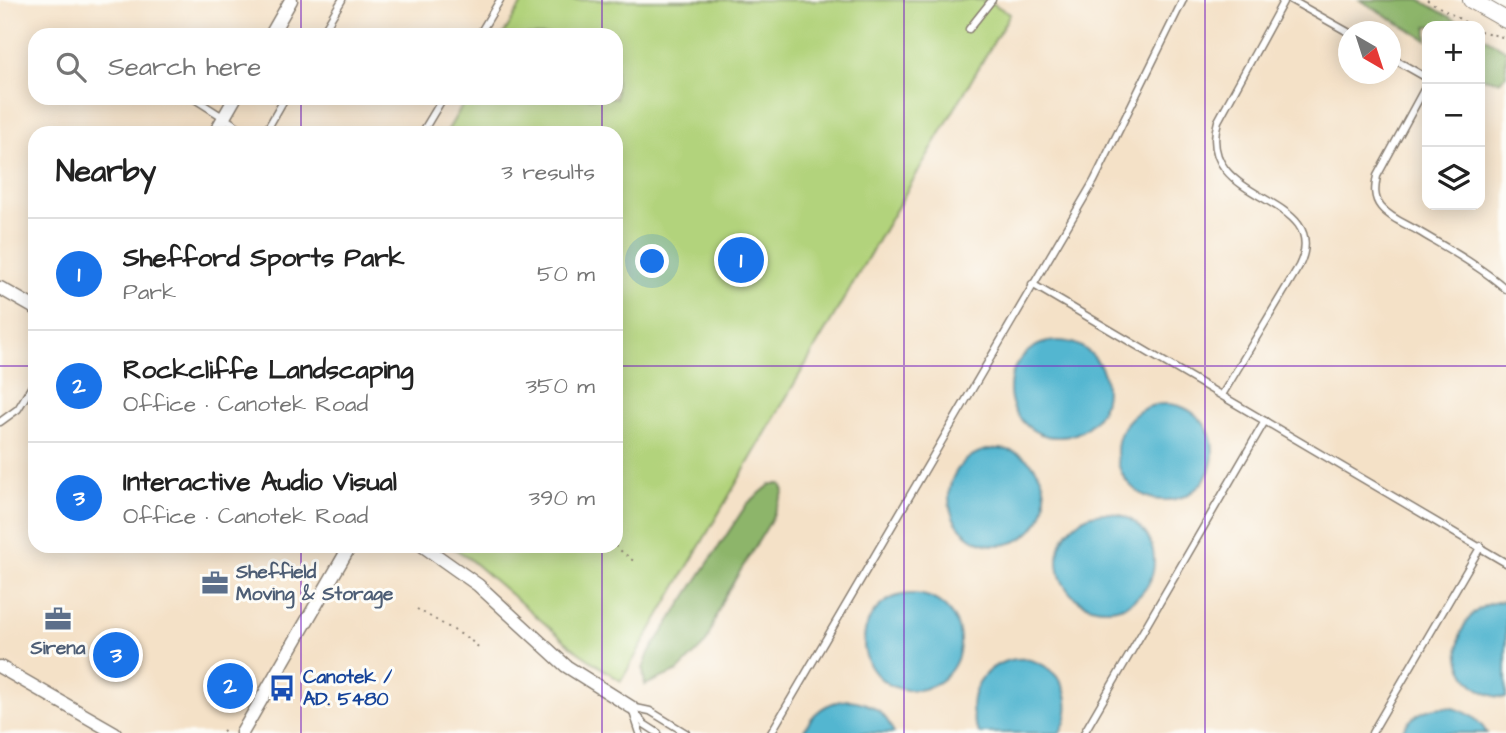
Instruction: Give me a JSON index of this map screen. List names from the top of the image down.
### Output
{
  "places": {
    "office": ["Sheffield Moving & Storage", "Sirena"],
    "bus stop": ["Canotek / AD. 5480"]
  },
  "north": "bottom right",
  "page": {
    "map_buttons": ["+", "−"],
    "search": "Search here",
    "heading": ["Nearby", "3 results"],
    "list": [
      {
        "mark": "1",
        "name": "Shefford Sports Park",
        "note": "Park",
        "value": "50 m"
      },
      {
        "mark": "2",
        "name": "Rockcliffe Landscaping",
        "note": "Office · Canotek Road",
        "value": "350 m"
      },
      {
        "mark": "3",
        "name": "Interactive Audio Visual",
        "note": "Office · Canotek Road",
        "value": "390 m"
      }
    ],
    "pins": ["1", "3", "2"]
  }
}
